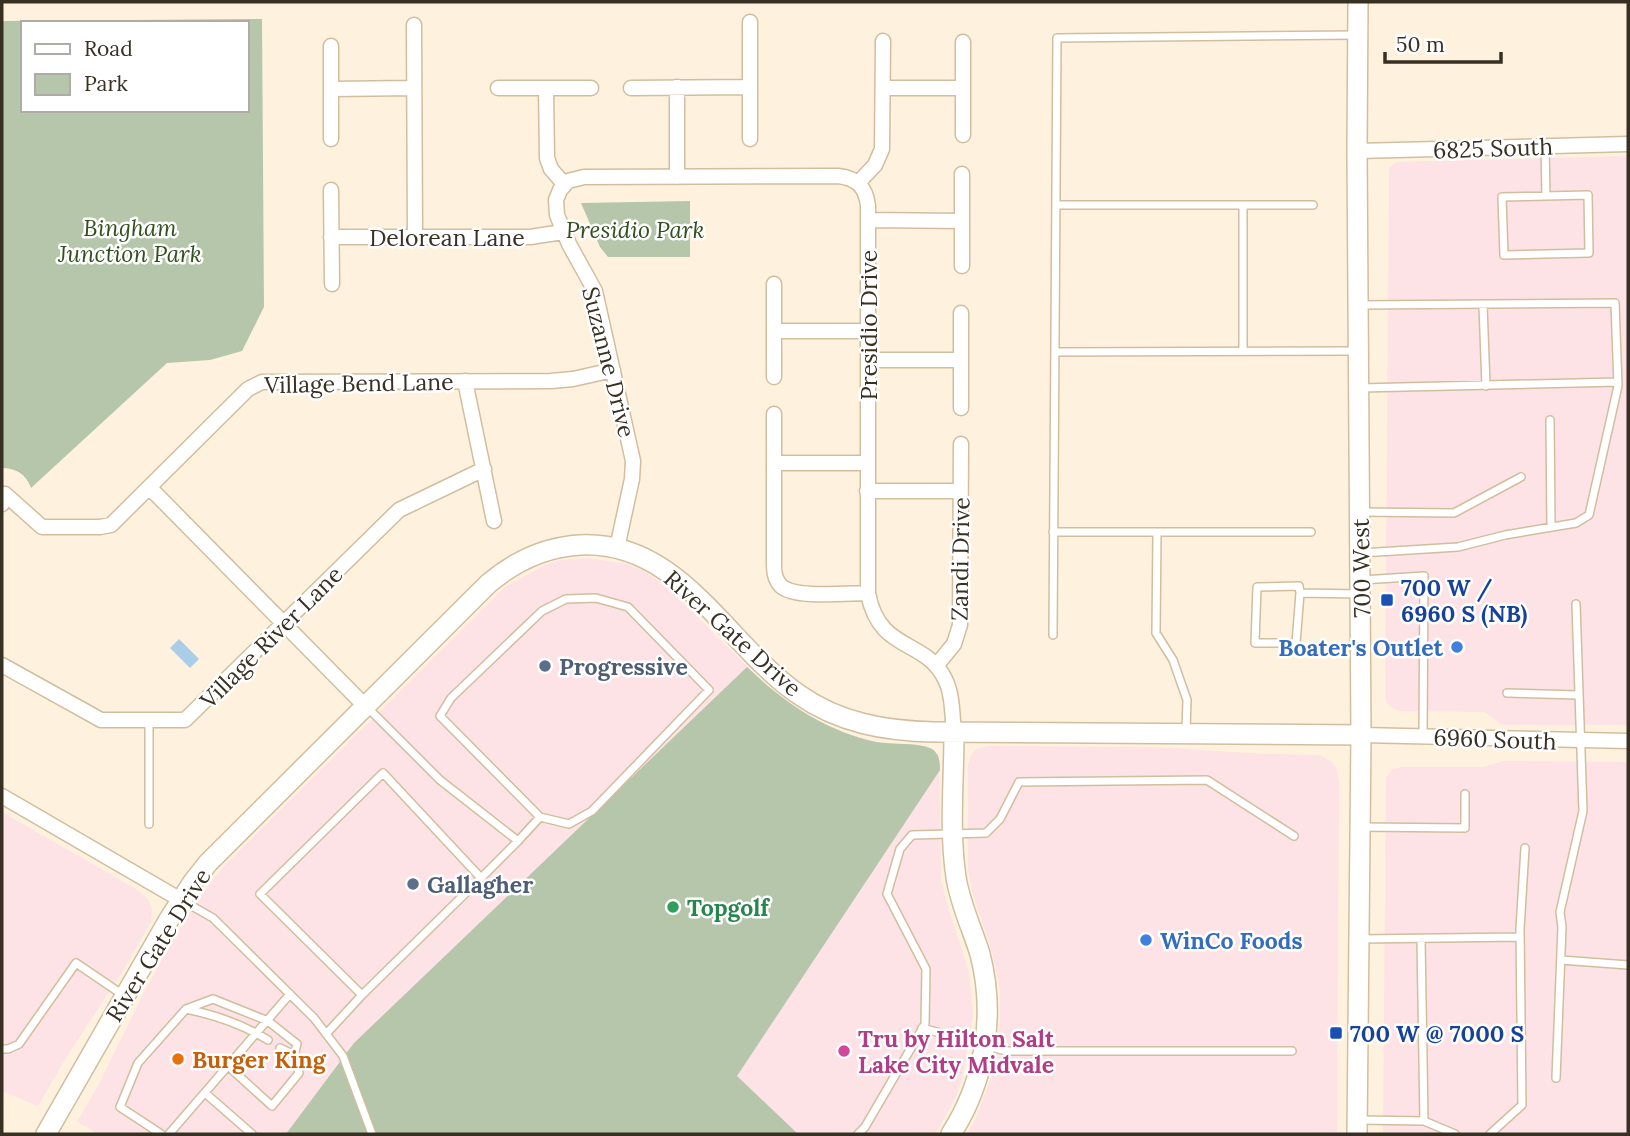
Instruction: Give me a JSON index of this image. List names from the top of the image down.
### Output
{
  "streets": {
    "street": [
      "6825 South",
      "Delorean Lane",
      "Presidio Drive",
      "Suzanne Drive",
      "Village Bend Lane",
      "Zandi Drive",
      "700 West",
      "River Gate Drive",
      "Village River Lane",
      "6960 South"
    ]
  },
  "crossings": [
    ["6825 South", "700 West"],
    ["Delorean Lane", "Suzanne Drive"],
    ["Presidio Drive", "Zandi Drive"],
    ["Suzanne Drive", "Village Bend Lane"],
    ["Suzanne Drive", "River Gate Drive"],
    ["700 West", "River Gate Drive"],
    ["700 West", "6960 South"],
    ["River Gate Drive", "6960 South"]
  ],
  "parks": ["Bingham Junction Park", "Presidio Park"],
  "places": {
    "transit": ["700 W / 6960 S (NB)", "700 W @ 7000 S"],
    "other": [
      "Boater's Outlet",
      "Progressive",
      "Gallagher",
      "Topgolf",
      "WinCo Foods",
      "Tru by Hilton Salt Lake City Midvale",
      "Burger King"
    ]
  },
  "legend": ["Road", "Park"],
  "scale_bar": "50 m"
}
